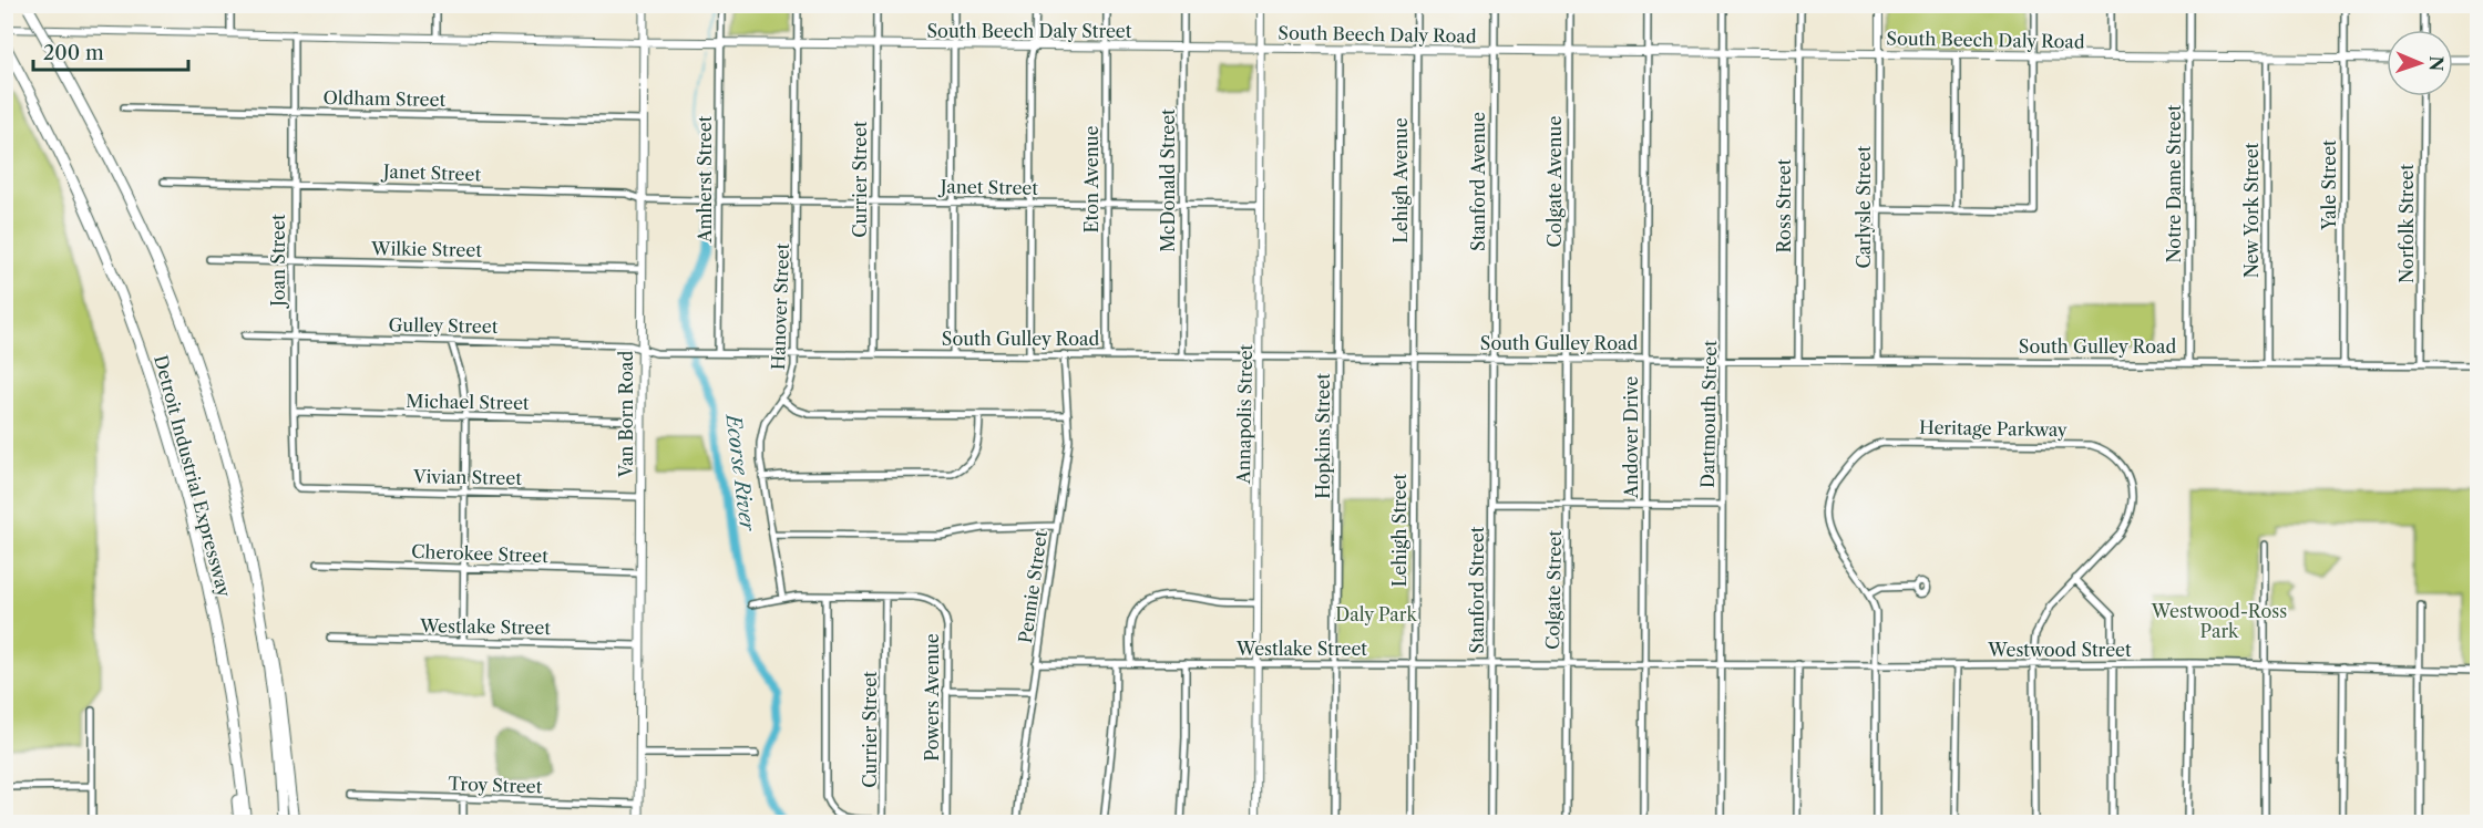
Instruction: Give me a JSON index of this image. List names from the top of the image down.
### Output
{
  "streets": {
    "highway": ["Detroit Industrial Expressway"],
    "main road": ["South Beech Daly Street", "South Beech Daly Road", "Van Born Road"],
    "street": [
      "Oldham Street",
      "Janet Street",
      "Amherst Street",
      "Currier Street",
      "Eton Avenue",
      "McDonald Street",
      "Lehigh Avenue",
      "Stanford Avenue",
      "Colgate Avenue",
      "Notre Dame Street",
      "Yale Street",
      "Ross Street",
      "Carlysle Street",
      "New York Street",
      "Norfolk Street",
      "Wilkie Street",
      "Joan Street",
      "Hanover Street",
      "Gulley Street",
      "South Gulley Road",
      "Michael Street",
      "Annapolis Street",
      "Dartmouth Street",
      "Heritage Parkway",
      "Hopkins Street",
      "Andover Drive",
      "Vivian Street",
      "Lehigh Street",
      "Cherokee Street",
      "Pennie Street",
      "Stanford Street",
      "Colgate Street",
      "Westlake Street",
      "Westwood Street",
      "Powers Avenue",
      "Troy Street"
    ]
  },
  "crossings": [
    ["South Beech Daly Street", "South Beech Daly Road"],
    ["South Beech Daly Street", "Currier Street"],
    ["South Beech Daly Street", "Eton Avenue"],
    ["South Beech Daly Street", "McDonald Street"],
    ["South Beech Daly Street", "Hanover Street"],
    ["South Beech Daly Street", "Annapolis Street"],
    ["South Beech Daly Road", "Lehigh Avenue"],
    ["South Beech Daly Road", "Stanford Avenue"],
    ["South Beech Daly Road", "Colgate Avenue"],
    ["South Beech Daly Road", "Notre Dame Street"],
    ["South Beech Daly Road", "Yale Street"],
    ["South Beech Daly Road", "Ross Street"],
    ["South Beech Daly Road", "Carlysle Street"],
    ["South Beech Daly Road", "New York Street"],
    ["South Beech Daly Road", "Annapolis Street"],
    ["South Beech Daly Road", "Dartmouth Street"],
    ["South Beech Daly Road", "Hopkins Street"],
    ["South Beech Daly Road", "Andover Drive"],
    ["Oldham Street", "Joan Street"],
    ["Oldham Street", "Van Born Road"],
    ["Janet Street", "Amherst Street"],
    ["Janet Street", "Currier Street"],
    ["Janet Street", "Eton Avenue"],
    ["Janet Street", "McDonald Street"],
    ["Janet Street", "Joan Street"],
    ["Janet Street", "Hanover Street"],
    ["Janet Street", "Van Born Road"],
    ["Janet Street", "Annapolis Street"],
    ["Amherst Street", "South Gulley Road"],
    ["Currier Street", "South Gulley Road"],
    ["Currier Street", "Powers Avenue"],
    ["Eton Avenue", "South Gulley Road"],
    ["McDonald Street", "South Gulley Road"],
    ["Lehigh Avenue", "South Gulley Road"],
    ["Lehigh Avenue", "Lehigh Street"],
    ["Stanford Avenue", "South Gulley Road"],
    ["Stanford Avenue", "Stanford Street"],
    ["Colgate Avenue", "South Gulley Road"],
    ["Colgate Avenue", "Colgate Street"],
    ["Notre Dame Street", "South Gulley Road"],
    ["Yale Street", "South Gulley Road"],
    ["Ross Street", "South Gulley Road"],
    ["Carlysle Street", "South Gulley Road"],
    ["New York Street", "South Gulley Road"],
    ["Norfolk Street", "South Gulley Road"],
    ["Wilkie Street", "Joan Street"],
    ["Wilkie Street", "Van Born Road"],
    ["Joan Street", "Gulley Street"],
    ["Joan Street", "Michael Street"],
    ["Joan Street", "Vivian Street"],
    ["Hanover Street", "South Gulley Road"],
    ["Hanover Street", "Powers Avenue"],
    ["Gulley Street", "South Gulley Road"],
    ["Gulley Street", "Van Born Road"],
    ["South Gulley Road", "Van Born Road"],
    ["South Gulley Road", "Annapolis Street"],
    ["South Gulley Road", "Dartmouth Street"],
    ["South Gulley Road", "Hopkins Street"],
    ["South Gulley Road", "Andover Drive"],
    ["South Gulley Road", "Lehigh Street"],
    ["South Gulley Road", "Pennie Street"],
    ["South Gulley Road", "Stanford Street"],
    ["South Gulley Road", "Colgate Street"],
    ["Michael Street", "Van Born Road"],
    ["Van Born Road", "Vivian Street"],
    ["Van Born Road", "Cherokee Street"],
    ["Van Born Road", "Westlake Street"],
    ["Van Born Road", "Troy Street"],
    ["Annapolis Street", "Westlake Street"],
    ["Dartmouth Street", "Westwood Street"],
    ["Heritage Parkway", "Westwood Street"],
    ["Hopkins Street", "Westlake Street"],
    ["Andover Drive", "Westlake Street"],
    ["Andover Drive", "Westwood Street"],
    ["Lehigh Street", "Westlake Street"],
    ["Pennie Street", "Westlake Street"],
    ["Stanford Street", "Westlake Street"],
    ["Colgate Street", "Westlake Street"],
    ["Westlake Street", "Westwood Street"]
  ],
  "water": ["Ecorse River"],
  "parks": ["Westwood-Ross Park", "Daly Park"],
  "scale_bar": "200 m",
  "north": "right"
}
